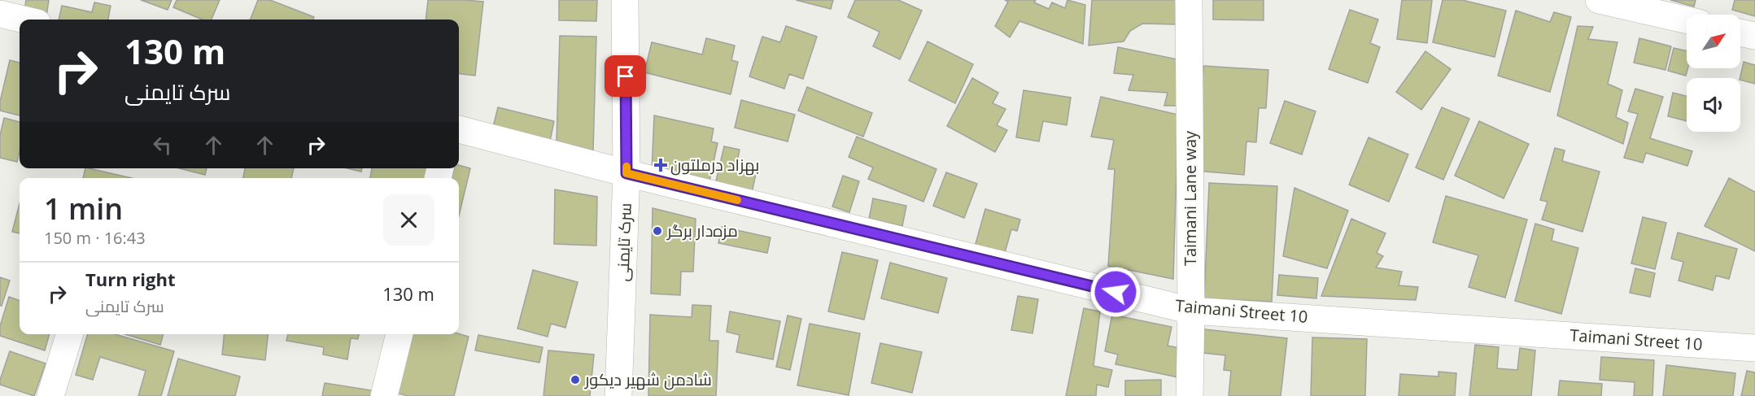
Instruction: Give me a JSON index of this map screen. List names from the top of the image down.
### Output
{
  "streets": {
    "street": ["Taimani Lane way", "سرک تایمنی", "Taimani Street 10"]
  },
  "crossings": [
    ["Taimani Lane way", "Taimani Street 10"],
    ["سرک تایمنی", "Taimani Street 10"]
  ],
  "places": {
    "health": ["بهزاد درملتون"],
    "other": ["مزه‌دار برگر", "شادمن شهیر دیکور"]
  },
  "north": "top right",
  "page": {
    "turn": ["130 m", "سرک تایمنی"],
    "heading": ["1 min", "150 m · 16:43"],
    "list": [
      {
        "name": "Turn right",
        "note": "سرک تایمنی",
        "value": "130 m"
      }
    ]
  }
}
